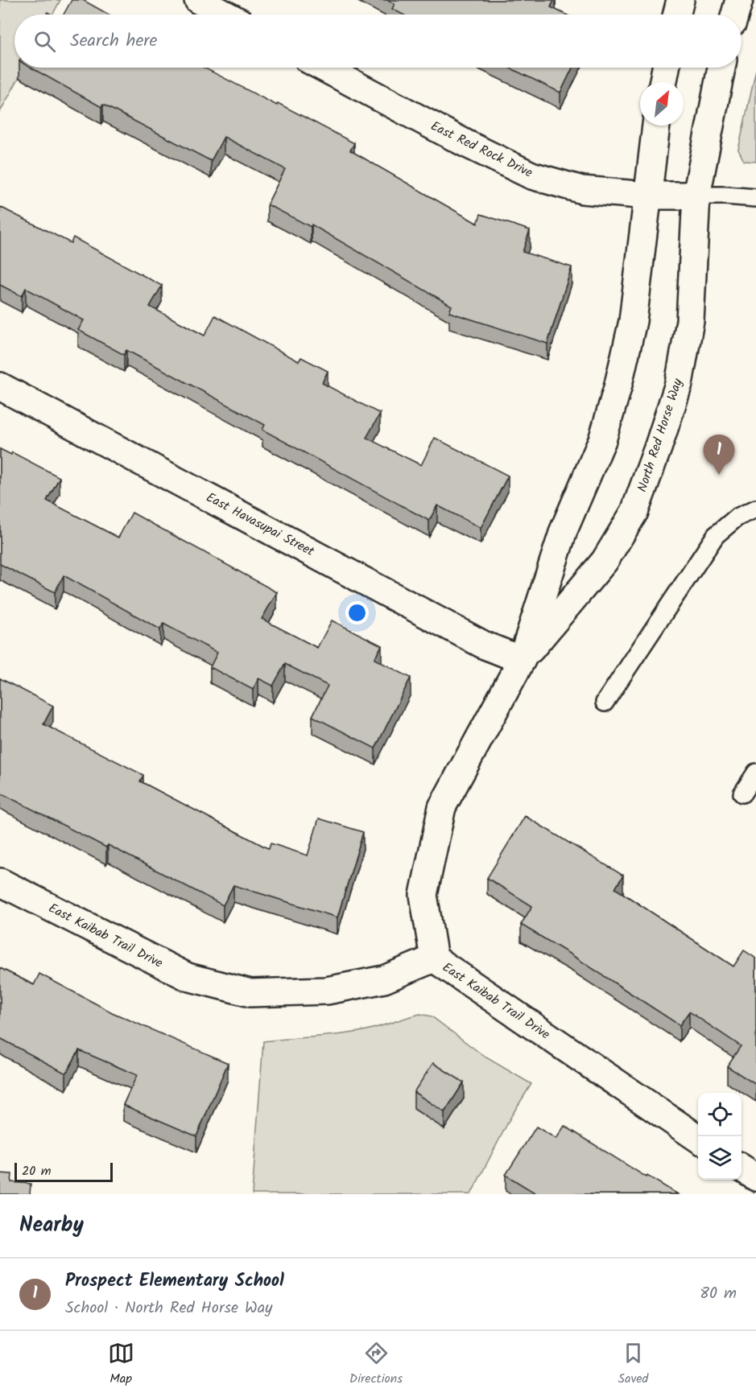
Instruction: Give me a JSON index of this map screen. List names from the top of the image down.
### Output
{
  "streets": {
    "street": [
      "East Red Rock Drive",
      "North Red Horse Way",
      "East Havasupai Street",
      "East Kaibab Trail Drive"
    ]
  },
  "crossings": [
    ["East Red Rock Drive", "North Red Horse Way"],
    ["North Red Horse Way", "East Havasupai Street"],
    ["North Red Horse Way", "East Kaibab Trail Drive"]
  ],
  "scale_bar": "20 m",
  "north": "top right",
  "page": {
    "search": "Search here",
    "pins": "1",
    "scale": "20 m",
    "heading": "Nearby",
    "list": [
      {
        "mark": "1",
        "name": "Prospect Elementary School",
        "note": "School · North Red Horse Way",
        "value": "80 m"
      }
    ],
    "nav": ["Map", "Directions", "Saved"]
  }
}
